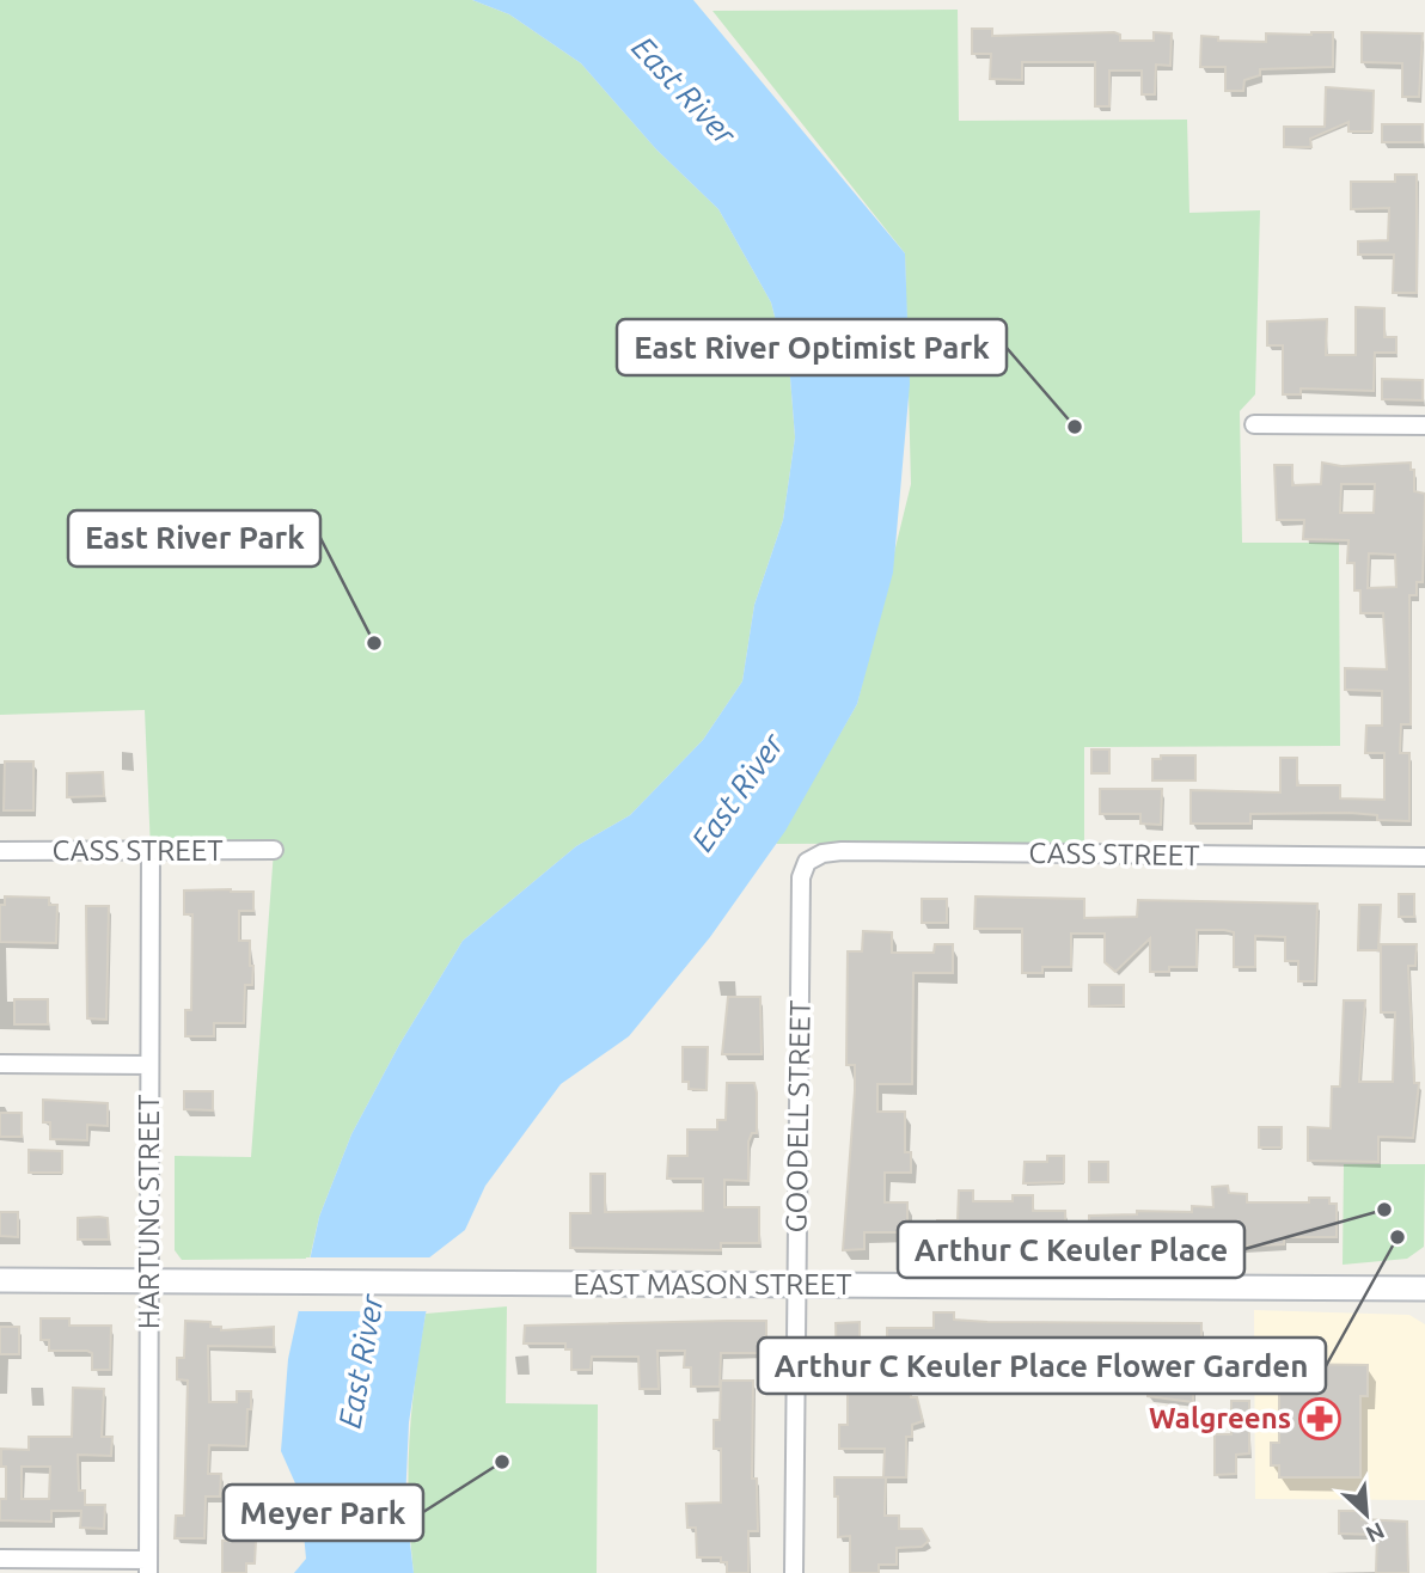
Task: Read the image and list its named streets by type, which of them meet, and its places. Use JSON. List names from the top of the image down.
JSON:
{
  "streets": {
    "main road": ["EAST MASON STREET"],
    "street": ["CASS STREET", "GOODELL STREET", "HARTUNG STREET"]
  },
  "crossings": [
    ["CASS STREET", "GOODELL STREET"],
    ["CASS STREET", "HARTUNG STREET"],
    ["GOODELL STREET", "EAST MASON STREET"],
    ["HARTUNG STREET", "EAST MASON STREET"]
  ],
  "water": ["East River"],
  "places": {
    "other": [
      "East River Optimist Park",
      "East River Park",
      "Arthur C Keuler Place",
      "Arthur C Keuler Place Flower Garden",
      "Meyer Park"
    ],
    "pharmacy": ["Walgreens"]
  },
  "north": "bottom right"
}
